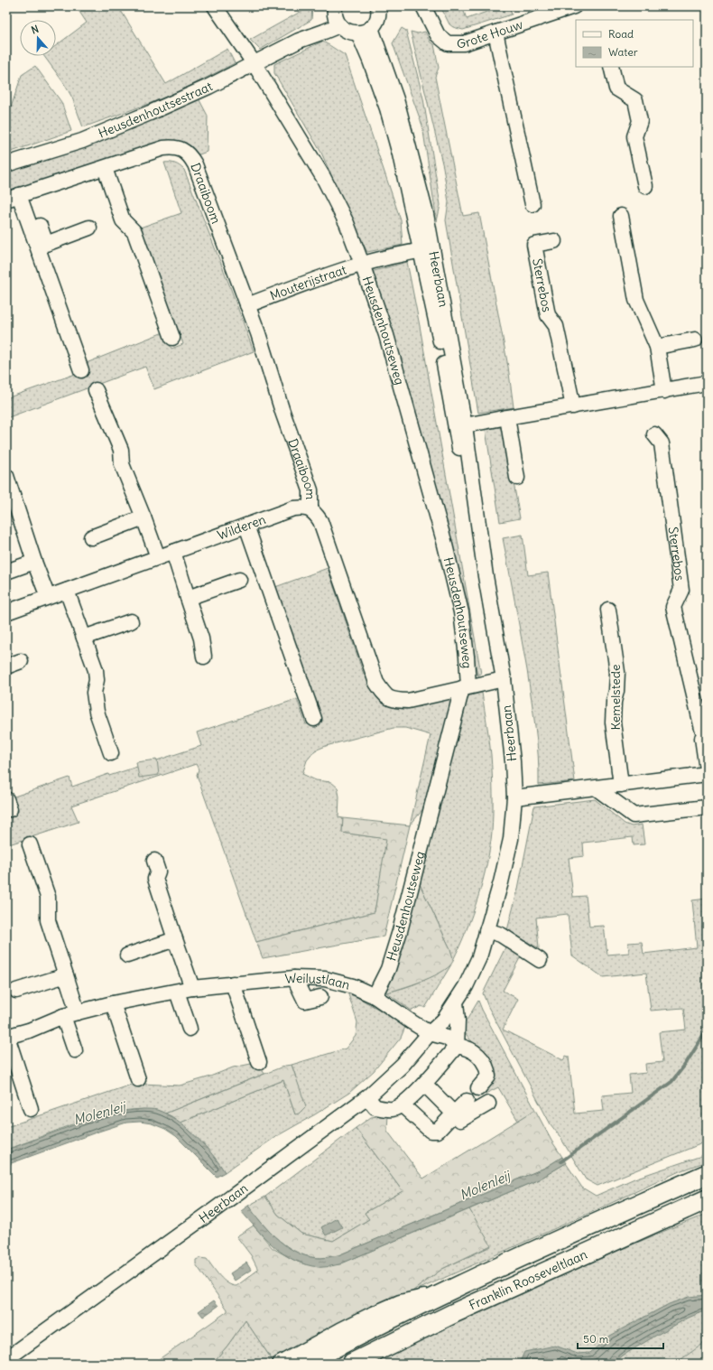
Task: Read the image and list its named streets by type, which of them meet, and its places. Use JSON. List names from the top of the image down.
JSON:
{
  "streets": {
    "main road": ["Franklin Rooseveltlaan"],
    "street": [
      "Grote Houw",
      "Heusdenhoutsestraat",
      "Draaiboom",
      "Heerbaan",
      "Mouterijstraat",
      "Sterrebos",
      "Heusdenhoutseweg",
      "Wilderen",
      "Kemelstede",
      "Weilustlaan"
    ]
  },
  "crossings": [
    ["Heusdenhoutsestraat", "Heusdenhoutseweg"],
    ["Draaiboom", "Heerbaan"],
    ["Draaiboom", "Mouterijstraat"],
    ["Draaiboom", "Heusdenhoutseweg"],
    ["Draaiboom", "Wilderen"],
    ["Heerbaan", "Mouterijstraat"],
    ["Heerbaan", "Weilustlaan"],
    ["Mouterijstraat", "Heusdenhoutseweg"],
    ["Heusdenhoutseweg", "Weilustlaan"]
  ],
  "water": ["Molenleij"],
  "legend": ["Road", "Water"],
  "scale_bar": "50 m",
  "north": "top"
}
